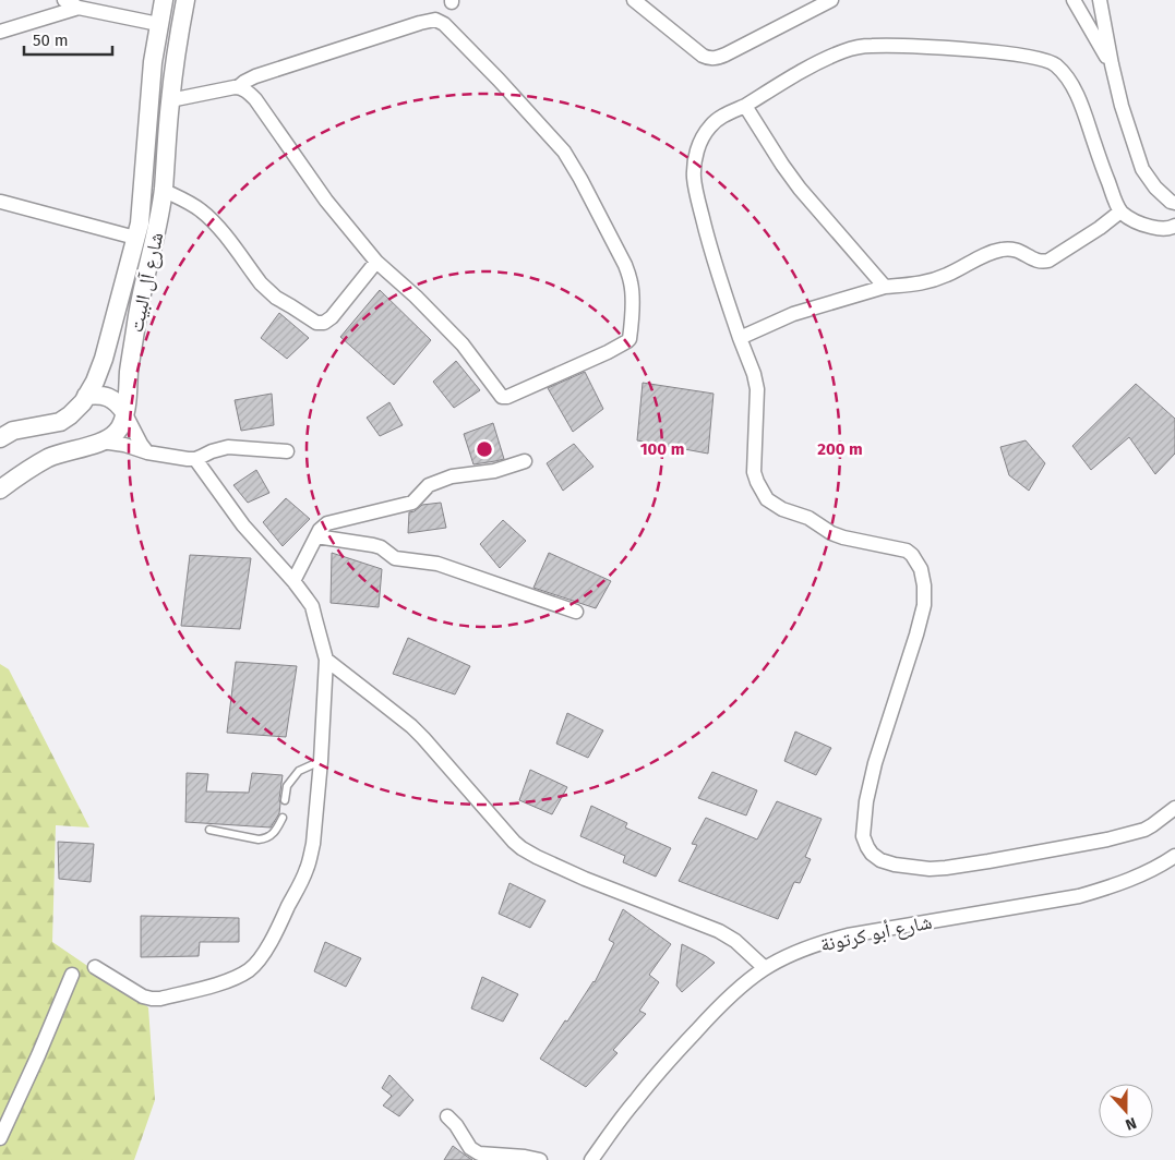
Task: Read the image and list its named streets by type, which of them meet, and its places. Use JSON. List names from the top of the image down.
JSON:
{
  "streets": {
    "street": ["شارع آل البيت", "شارع أبو كرتونة"]
  },
  "scale_bar": "50 m",
  "north": "bottom",
  "rings": ["100 m", "200 m"]
}
